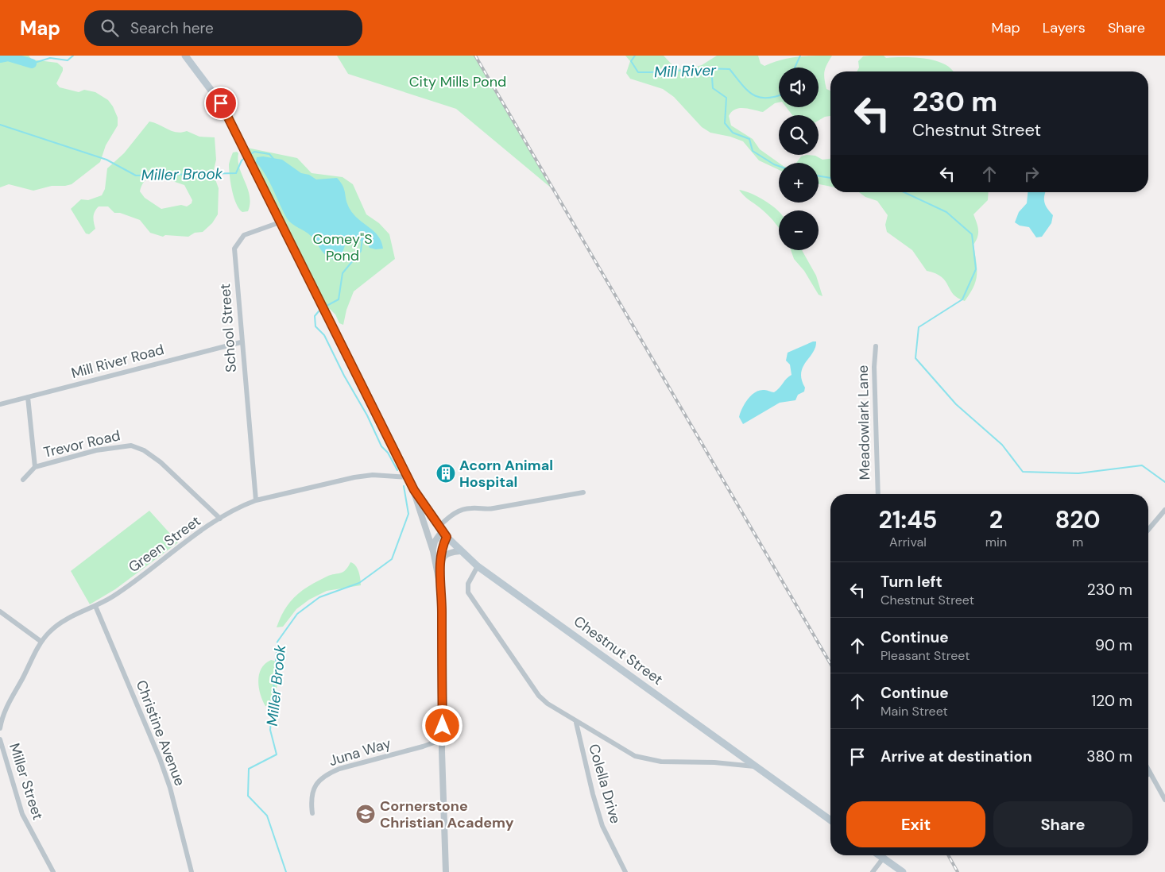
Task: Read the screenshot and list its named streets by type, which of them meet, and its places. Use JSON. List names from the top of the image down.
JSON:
{
  "streets": {
    "main road": ["Chestnut Street"],
    "street": [
      "School Street",
      "Mill River Road",
      "Meadowlark Lane",
      "Trevor Road",
      "Green Street",
      "Christine Avenue",
      "Juna Way",
      "Miller Street",
      "Colella Drive"
    ]
  },
  "crossings": [
    ["School Street", "Mill River Road"],
    ["School Street", "Green Street"],
    ["School Street", "Chestnut Street"],
    ["Trevor Road", "Green Street"],
    ["Green Street", "Chestnut Street"],
    ["Green Street", "Christine Avenue"]
  ],
  "water": ["Mill River", "Miller Brook"],
  "parks": ["City Mills Pond", "Comey\"S Pond"],
  "places": {
    "building": ["Acorn Animal Hospital"],
    "school or university": ["Cornerstone Christian Academy"]
  },
  "page": {
    "header": "Map",
    "search": "Search here",
    "nav": ["Map", "Layers", "Share"],
    "map_buttons": ["+", "−"],
    "turn": ["230 m", "Chestnut Street"],
    "eta": [
      "21:45",
      "Arrival",
      "2",
      "min",
      "820",
      "m"
    ],
    "list": [
      {
        "name": "Turn left",
        "note": "Chestnut Street",
        "value": "230 m"
      },
      {
        "name": "Continue",
        "note": "Pleasant Street",
        "value": "90 m"
      },
      {
        "name": "Continue",
        "note": "Main Street",
        "value": "120 m"
      },
      {
        "name": "Arrive at destination",
        "value": "380 m"
      }
    ],
    "buttons": ["Exit", "Share"]
  }
}
